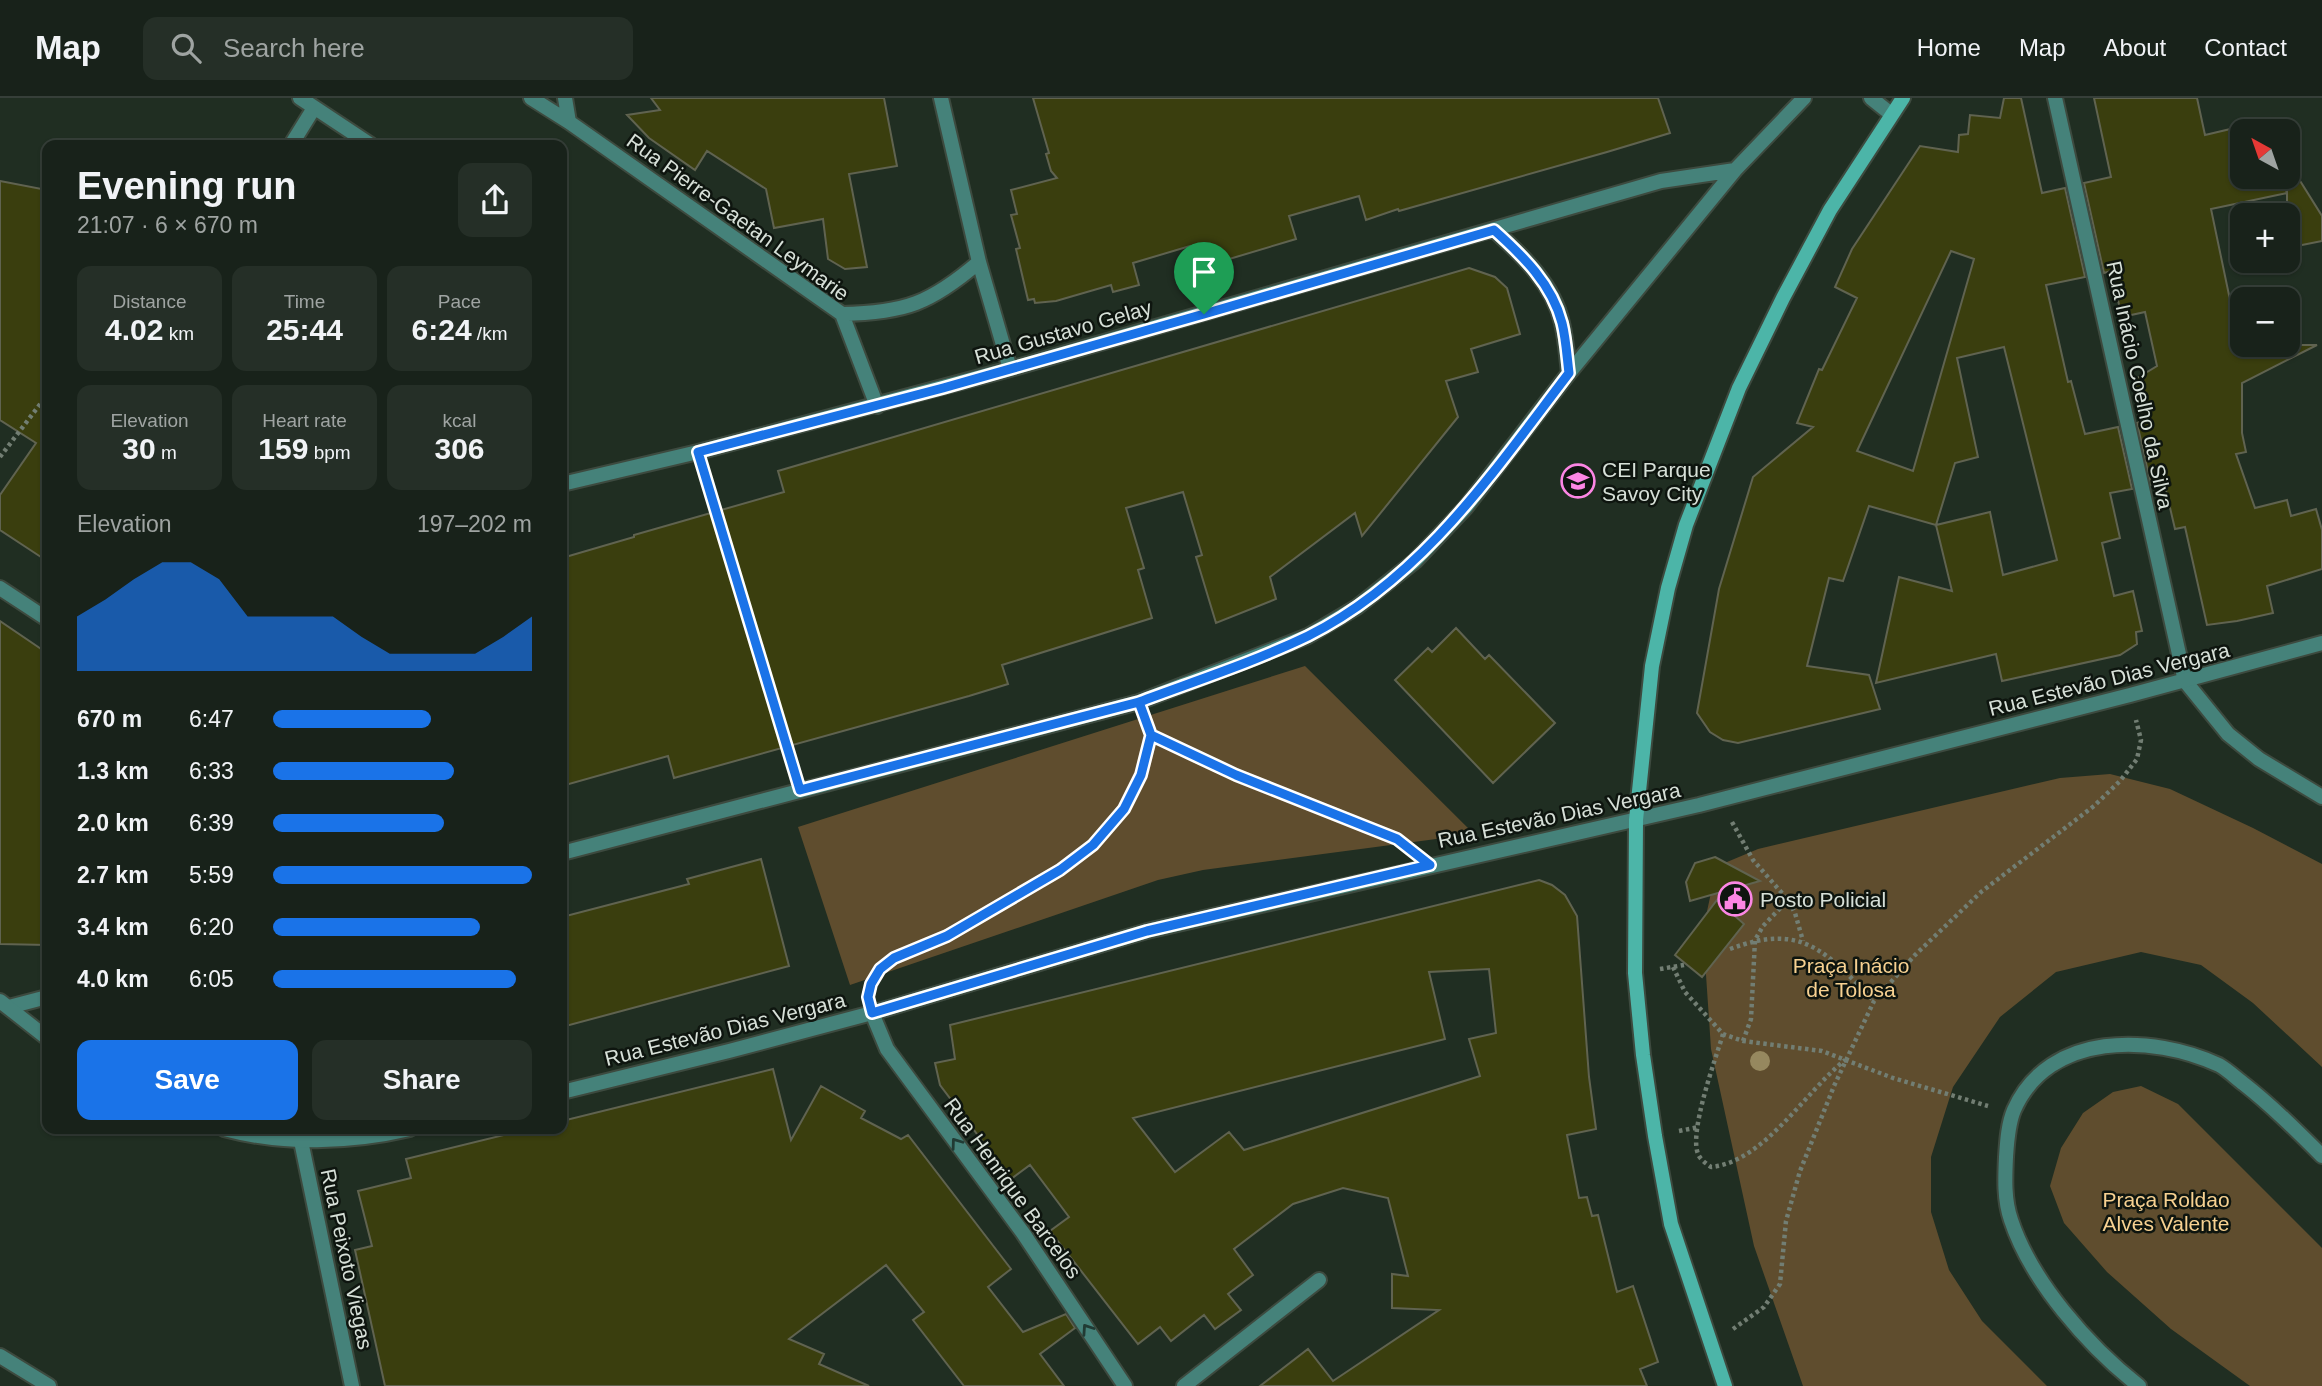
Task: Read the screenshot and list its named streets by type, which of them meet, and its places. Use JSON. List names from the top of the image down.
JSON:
{
  "streets": {
    "street": [
      "Rua Pierre-Gaetan Leymarie",
      "Rua Gustavo Gelay",
      "Rua Inácio Coelho da Silva",
      "Rua Estevão Dias Vergara",
      "Rua Henrique Barcelos",
      "Rua Peixoto Viegas"
    ]
  },
  "crossings": [
    ["Rua Pierre-Gaetan Leymarie", "Rua Gustavo Gelay"],
    ["Rua Inácio Coelho da Silva", "Rua Estevão Dias Vergara"],
    ["Rua Estevão Dias Vergara", "Rua Henrique Barcelos"]
  ],
  "one_way": ["Rua Henrique Barcelos"],
  "parks": ["Praça Inácio de Tolosa", "Praça Roldao Alves Valente"],
  "places": {
    "school or university": ["CEI Parque Savoy City"],
    "public building": ["Posto Policial"]
  },
  "north": "top left",
  "page": {
    "header": "Map",
    "search": "Search here",
    "nav": [
      "Home",
      "Map",
      "About",
      "Contact"
    ],
    "map_buttons": ["+", "−"],
    "heading": ["Evening run", "21:07 · 6 × 670 m"],
    "stats": [
      ["Distance", "4.02 km"],
      ["Time", "25:44"],
      ["Pace", "6:24 /km"],
      ["Elevation", "30 m"],
      ["Heart rate", "159 bpm"],
      ["kcal", "306"]
    ],
    "chart": ["Elevation", "197–202 m"],
    "list": [
      {
        "name": "670 m",
        "note": "6:47"
      },
      {
        "name": "1.3 km",
        "note": "6:33"
      },
      {
        "name": "2.0 km",
        "note": "6:39"
      },
      {
        "name": "2.7 km",
        "note": "5:59"
      },
      {
        "name": "3.4 km",
        "note": "6:20"
      },
      {
        "name": "4.0 km",
        "note": "6:05"
      }
    ],
    "buttons": ["Save", "Share"]
  }
}
